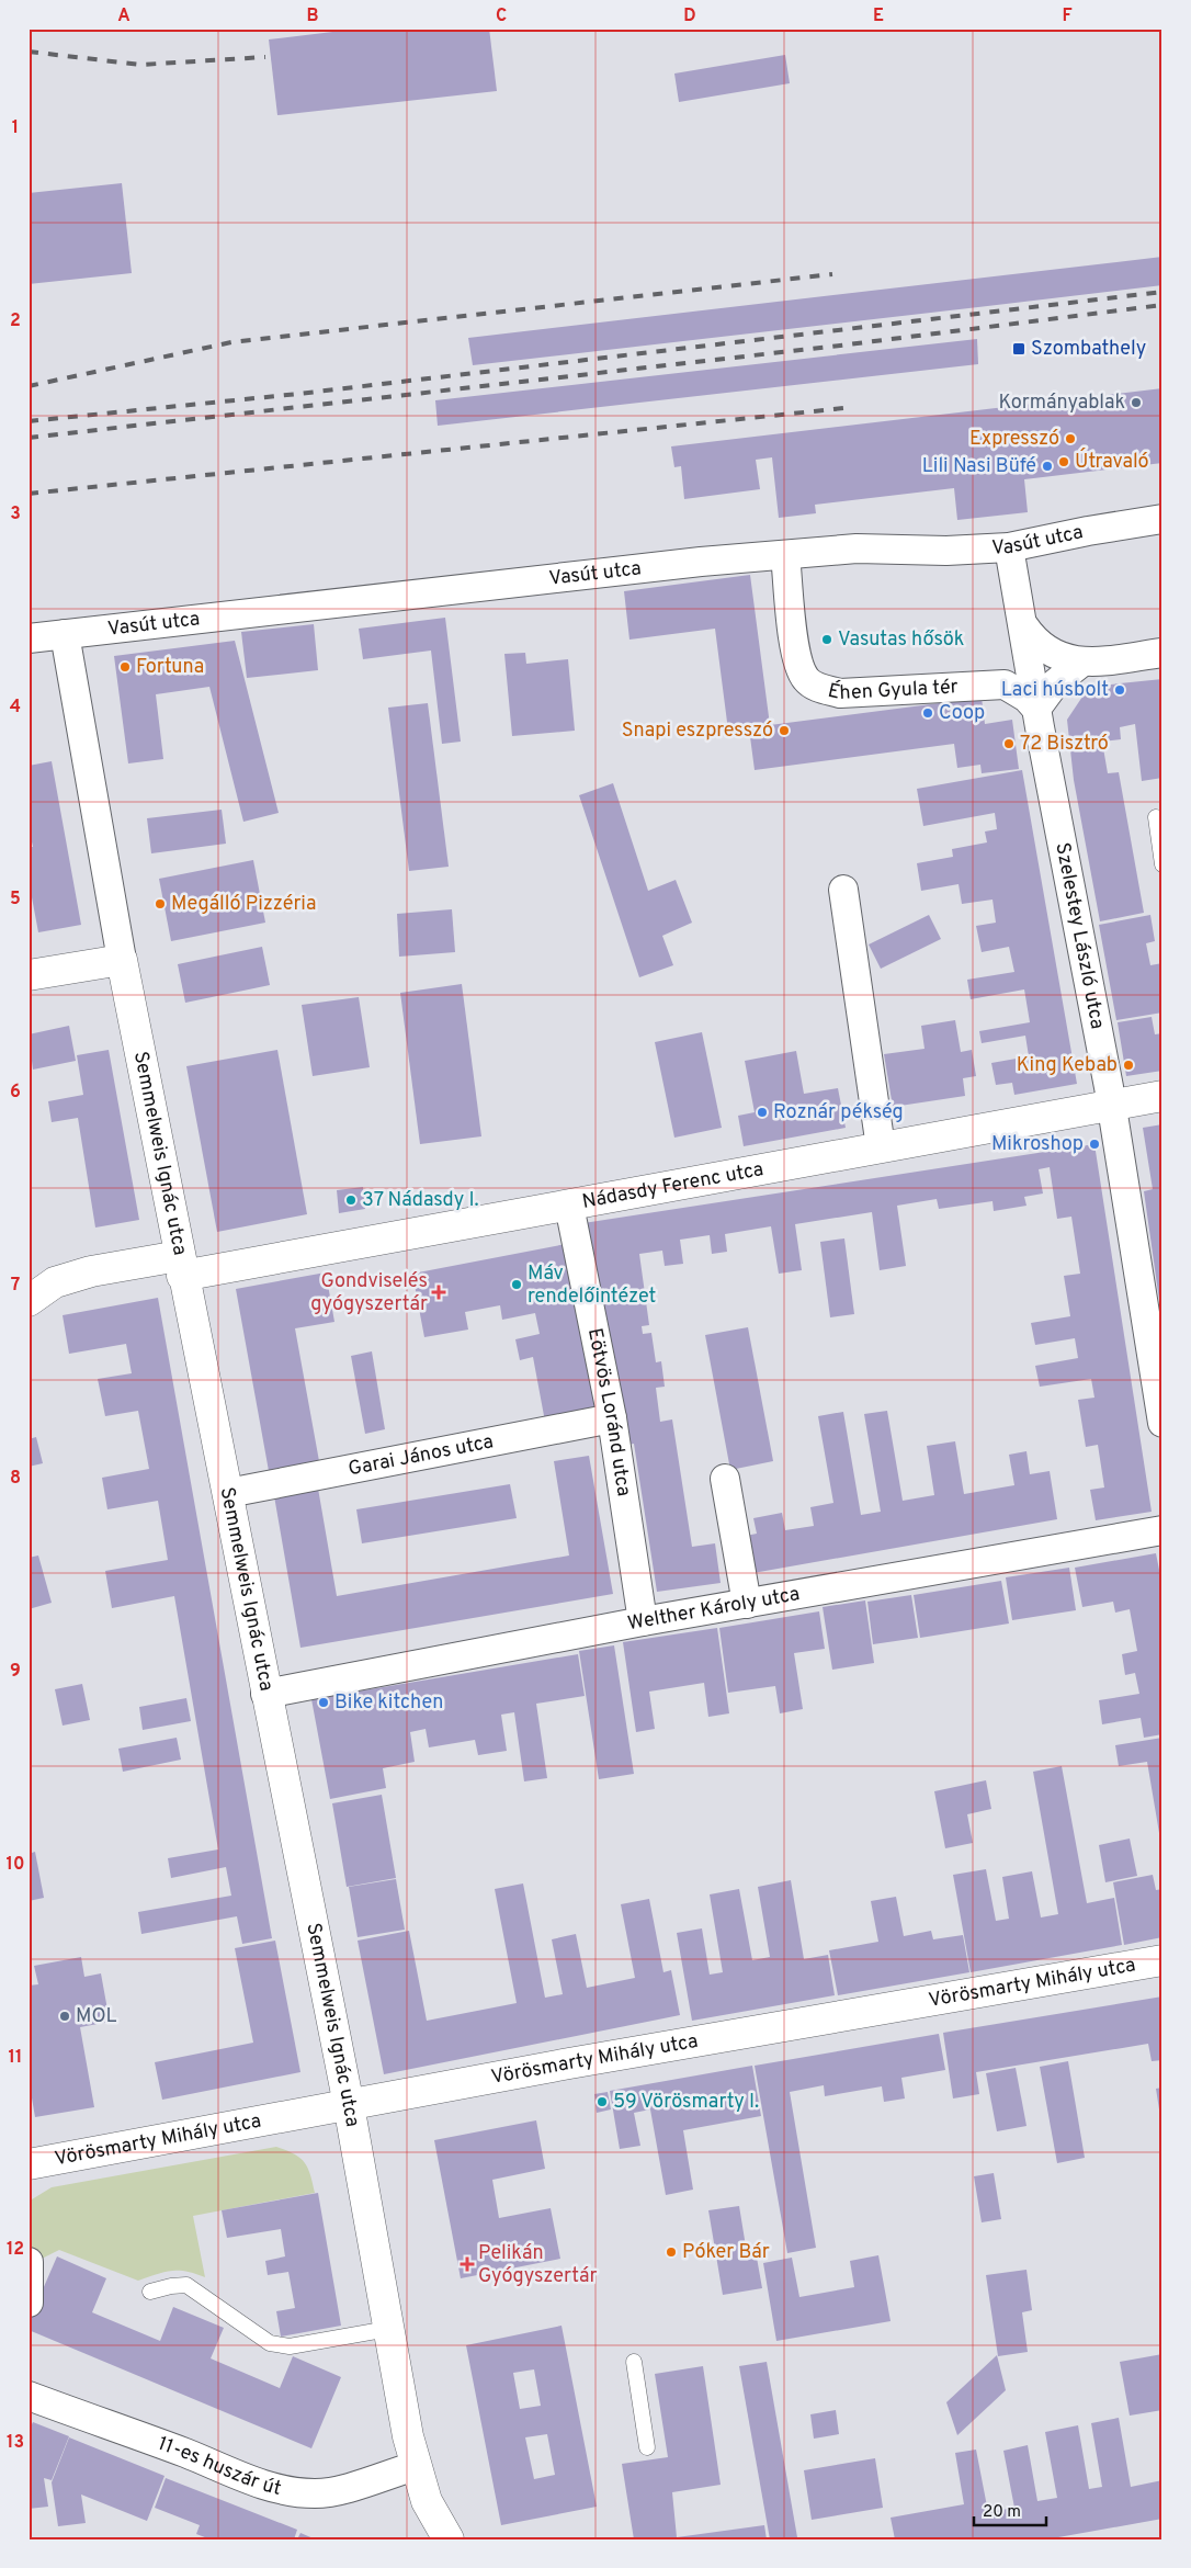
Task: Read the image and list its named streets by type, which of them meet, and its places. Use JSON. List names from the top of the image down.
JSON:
{
  "streets": {
    "street": [
      "Vasút utca",
      "Éhen Gyula tér",
      "Szelestey László utca",
      "Semmelweis Ignác utca",
      "Nádasdy Ferenc utca",
      "Eötvös Loránd utca",
      "Garai János utca",
      "Welther Károly utca",
      "Vörösmarty Mihály utca",
      "11-es huszár út"
    ]
  },
  "crossings": [
    ["Vasút utca", "Éhen Gyula tér"],
    ["Vasút utca", "Szelestey László utca"],
    ["Vasút utca", "Semmelweis Ignác utca"],
    ["Éhen Gyula tér", "Szelestey László utca"],
    ["Szelestey László utca", "Nádasdy Ferenc utca"],
    ["Semmelweis Ignác utca", "Nádasdy Ferenc utca"],
    ["Semmelweis Ignác utca", "Garai János utca"],
    ["Semmelweis Ignác utca", "Welther Károly utca"],
    ["Semmelweis Ignác utca", "Vörösmarty Mihály utca"],
    ["Semmelweis Ignác utca", "11-es huszár út"],
    ["Nádasdy Ferenc utca", "Eötvös Loránd utca"],
    ["Eötvös Loránd utca", "Garai János utca"],
    ["Eötvös Loránd utca", "Welther Károly utca"]
  ],
  "places": {
    "transit": ["Szombathely"],
    "other": [
      "Kormányablak",
      "Expresszó",
      "Útravaló",
      "Lili Nasi Büfé",
      "Vasutas hősök",
      "Fortuna",
      "Laci húsbolt",
      "Coop",
      "Snapi eszpresszó",
      "72 Bisztró",
      "Megálló Pizzéria",
      "King Kebab",
      "Roznár pékség",
      "Mikroshop",
      "37 Nádasdy I.",
      "Máv rendelőintézet",
      "Bike kitchen",
      "MOL",
      "59 Vörösmarty I.",
      "Póker Bár"
    ],
    "health": ["Gondviselés gyógyszertár", "Pelikán Gyógyszertár"]
  },
  "scale_bar": "20 m",
  "grid": {
    "columns": [
      "A",
      "B",
      "C",
      "D",
      "E",
      "F"
    ],
    "rows": [
      "1",
      "2",
      "3",
      "4",
      "5",
      "6",
      "7",
      "8",
      "9",
      "10",
      "11",
      "12",
      "13"
    ]
  }
}
